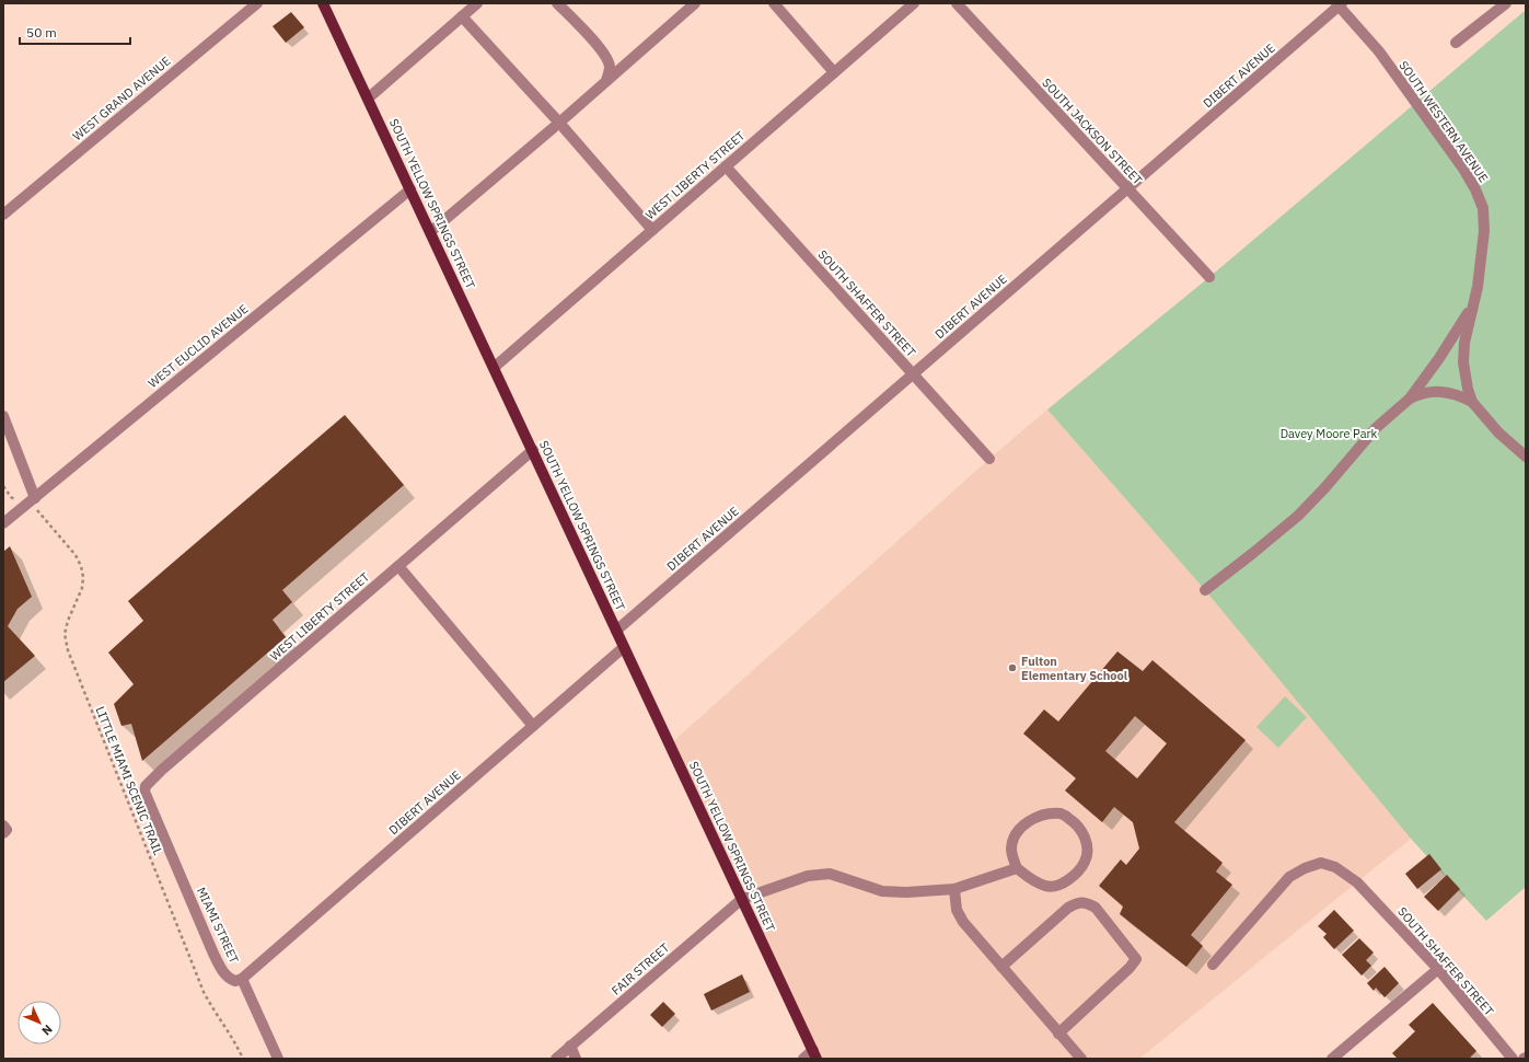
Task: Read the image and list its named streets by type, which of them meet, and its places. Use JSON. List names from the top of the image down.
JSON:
{
  "streets": {
    "main road": ["SOUTH YELLOW SPRINGS STREET"],
    "street": [
      "DIBERT AVENUE",
      "WEST GRAND AVENUE",
      "SOUTH WESTERN AVENUE",
      "SOUTH JACKSON STREET",
      "WEST LIBERTY STREET",
      "SOUTH SHAFFER STREET",
      "WEST EUCLID AVENUE",
      "MIAMI STREET",
      "FAIR STREET"
    ],
    "path": ["LITTLE MIAMI SCENIC TRAIL"]
  },
  "crossings": [
    ["DIBERT AVENUE", "SOUTH WESTERN AVENUE"],
    ["DIBERT AVENUE", "SOUTH JACKSON STREET"],
    ["DIBERT AVENUE", "SOUTH YELLOW SPRINGS STREET"],
    ["DIBERT AVENUE", "SOUTH SHAFFER STREET"],
    ["DIBERT AVENUE", "MIAMI STREET"],
    ["WEST LIBERTY STREET", "SOUTH YELLOW SPRINGS STREET"],
    ["WEST LIBERTY STREET", "SOUTH SHAFFER STREET"],
    ["WEST LIBERTY STREET", "MIAMI STREET"],
    ["SOUTH YELLOW SPRINGS STREET", "WEST EUCLID AVENUE"],
    ["SOUTH YELLOW SPRINGS STREET", "FAIR STREET"]
  ],
  "parks": ["Davey Moore Park"],
  "places": ["Fulton Elementary School"],
  "scale_bar": "50 m",
  "north": "bottom right"
}
